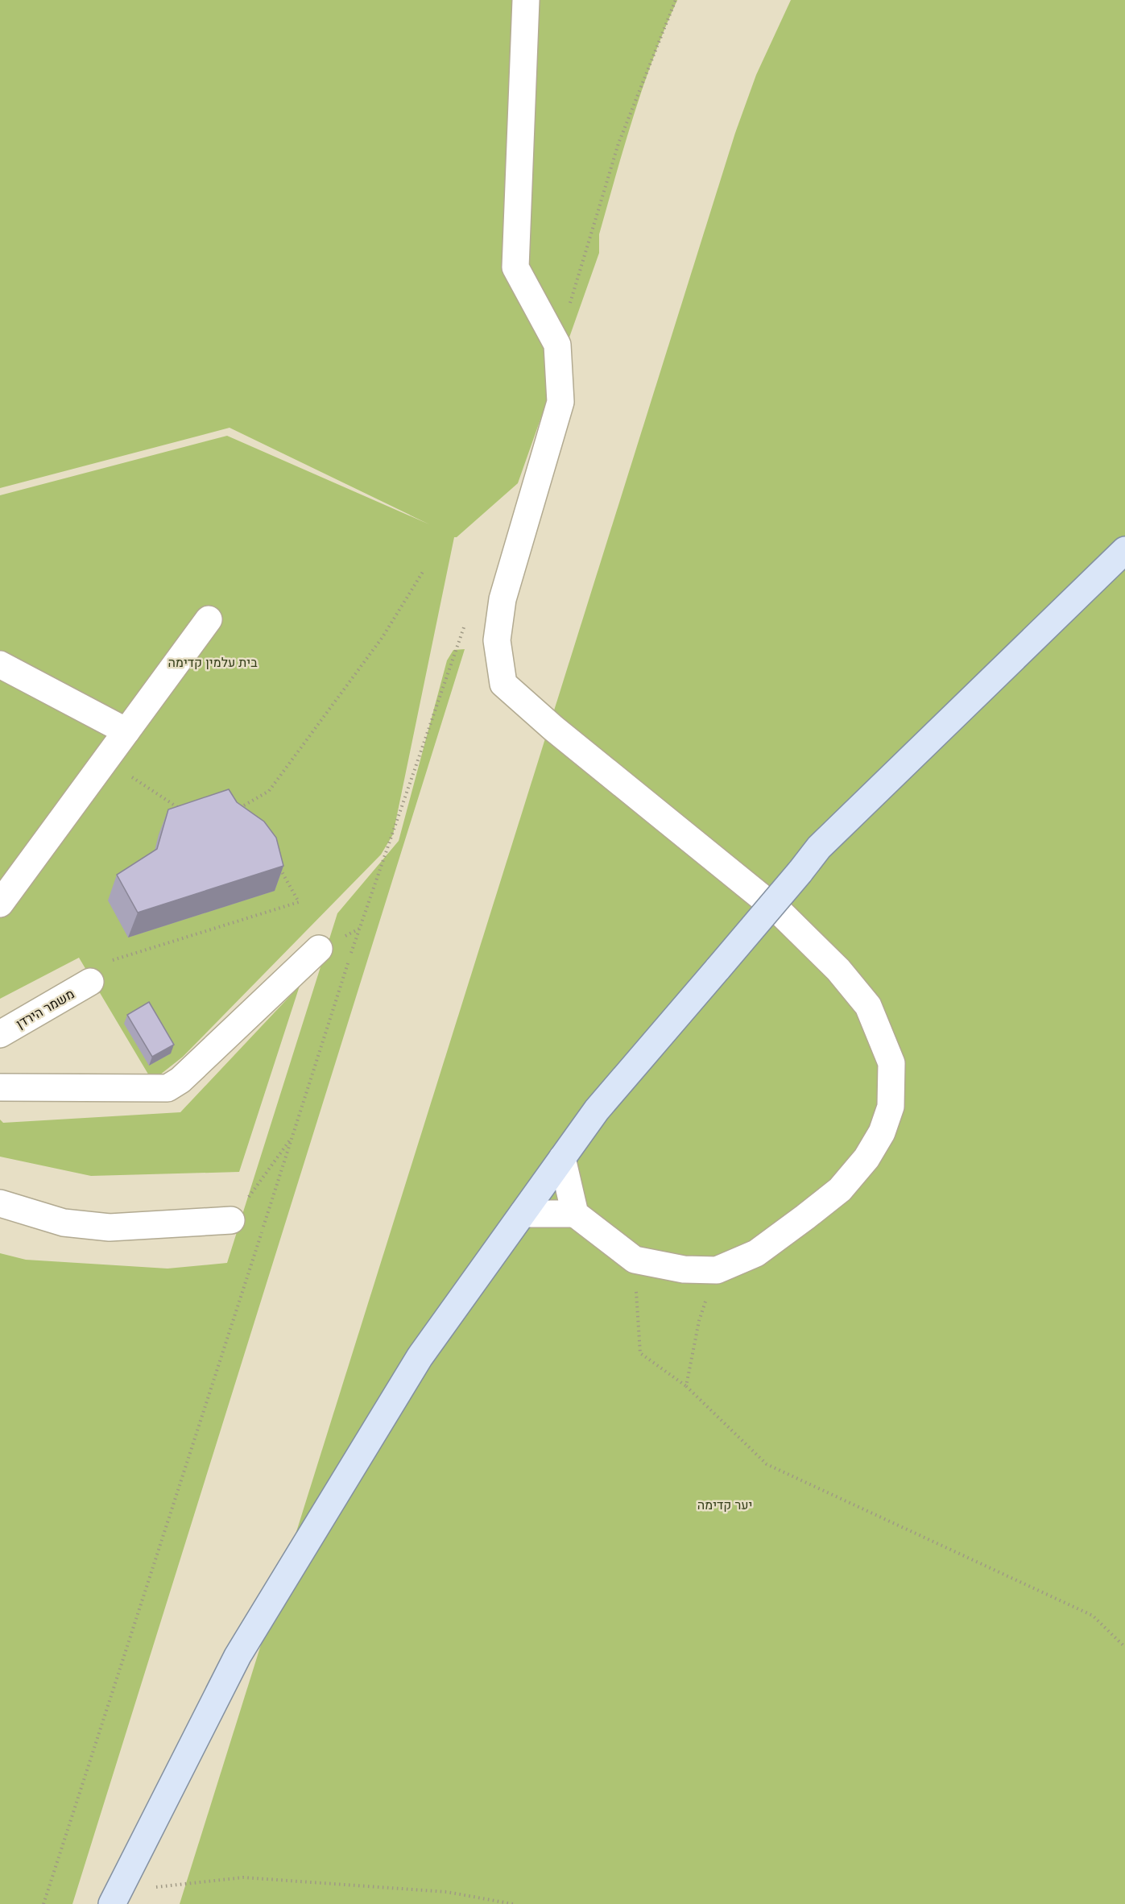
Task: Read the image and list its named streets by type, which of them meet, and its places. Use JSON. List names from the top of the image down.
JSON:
{
  "streets": {
    "street": ["משמר הירדן"]
  },
  "parks": ["בית עלמין קדימה", "יער קדימה"]
}
